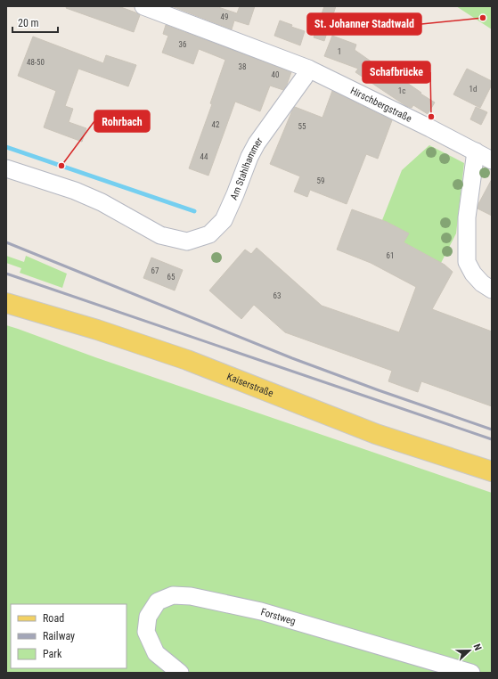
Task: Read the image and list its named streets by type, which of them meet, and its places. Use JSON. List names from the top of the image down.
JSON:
{
  "streets": {
    "main road": ["Kaiserstraße"],
    "street": ["Hirschbergstraße", "Am Stahlhammer", "Forstweg"]
  },
  "crossings": [
    ["Hirschbergstraße", "Am Stahlhammer"]
  ],
  "places": ["St. Johanner Stadtwald", "Schafbrücke", "Rohrbach"],
  "house_numbers": [
    "49",
    "36",
    "1",
    "48-50",
    "38",
    "40",
    "1d",
    "1c",
    "42",
    "55",
    "44",
    "59",
    "61",
    "67",
    "65",
    "63"
  ],
  "legend": ["Road", "Railway", "Park"],
  "scale_bar": "20 m",
  "north": "right"
}
